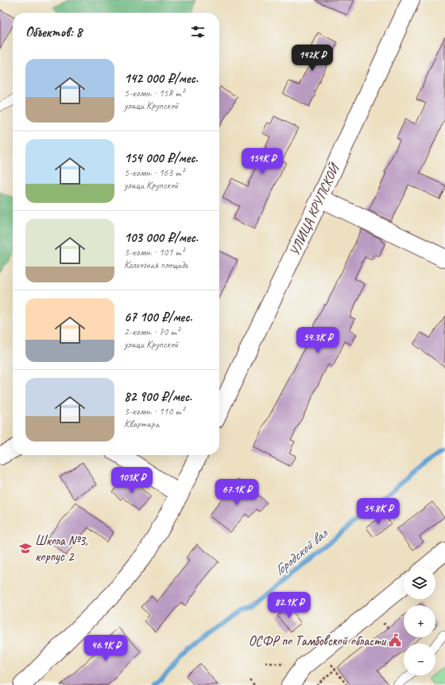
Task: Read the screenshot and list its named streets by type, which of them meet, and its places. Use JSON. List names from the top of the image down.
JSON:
{
  "streets": {
    "street": ["УЛИЦА КРУПСКОЙ"]
  },
  "water": ["Городской вал"],
  "places": {
    "school or university": ["Школа №3, корпус 2"],
    "public building": ["ОСФР по Тамбовской области"]
  },
  "page": {
    "heading": "Объектов: 8",
    "price": [
      "142K ₽",
      "154K ₽",
      "54.3K ₽",
      "103K ₽",
      "67.1K ₽",
      "54.8K ₽",
      "82.9K ₽",
      "46.9K ₽"
    ],
    "list": [
      {
        "name": "142 000 ₽/мес.",
        "note": "5-комн. · 158 m² · улица Крупской"
      },
      {
        "name": "154 000 ₽/мес.",
        "note": "5-комн. · 163 m² · улица Крупской"
      },
      {
        "name": "103 000 ₽/мес.",
        "note": "3-комн. · 101 m² · Колхозная площадь"
      },
      {
        "name": "67 100 ₽/мес.",
        "note": "2-комн. · 70 m² · улица Крупской"
      },
      {
        "name": "82 900 ₽/мес.",
        "note": "3-комн. · 110 m² · Квартира"
      }
    ],
    "map_buttons": ["+", "−"]
  }
}
